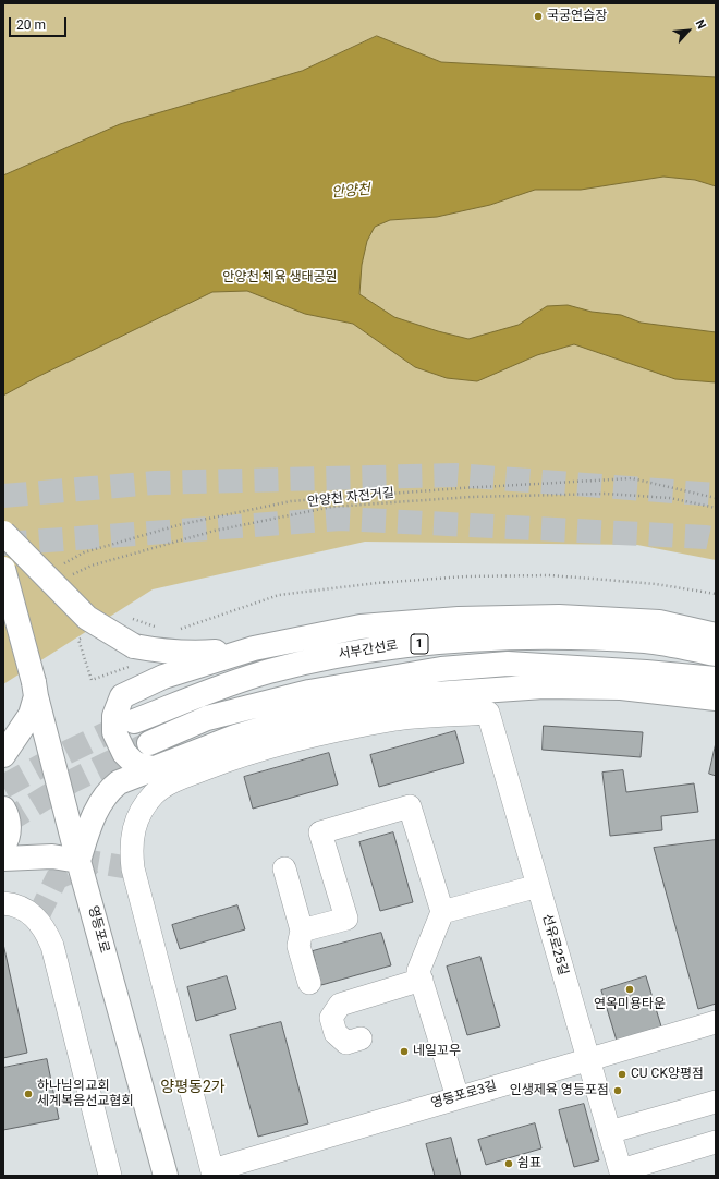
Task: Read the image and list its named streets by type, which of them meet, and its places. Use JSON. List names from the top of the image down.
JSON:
{
  "streets": {
    "main road": ["1", "서부간선로", "영등포로"],
    "street": ["선유로25길", "영등포로3길"],
    "path": ["안양천 자전거길"]
  },
  "crossings": [
    ["선유로25길", "영등포로3길"]
  ],
  "districts": ["양평동2가"],
  "water": ["안양천"],
  "parks": ["안양천 체육 생태공원"],
  "places": [
    "국궁연습장",
    "연옥미용타운",
    "네일꼬우",
    "CU CK양평점",
    "인생제육 영등포점",
    "하나님의교회 세계복음선교협회",
    "쉼표"
  ],
  "scale_bar": "20 m",
  "north": "top right"
}
